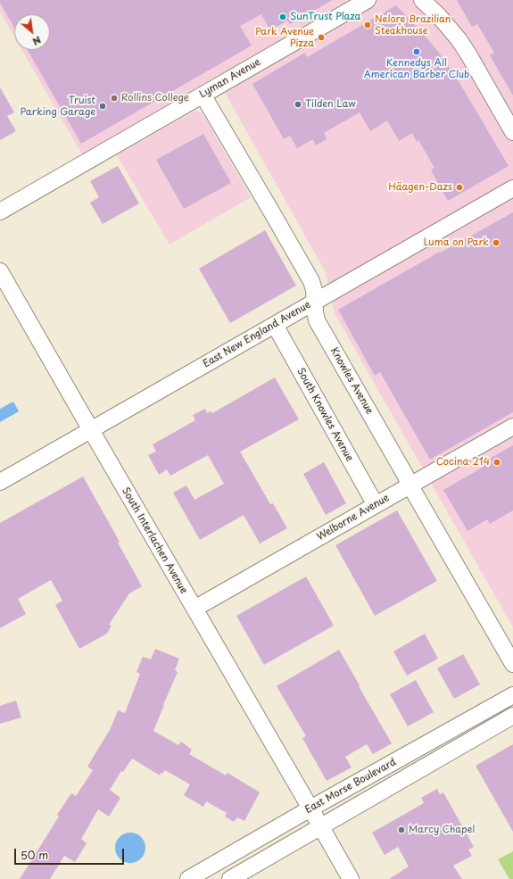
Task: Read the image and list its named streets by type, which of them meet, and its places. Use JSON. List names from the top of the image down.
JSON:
{
  "streets": {
    "street": [
      "Lyman Avenue",
      "East New England Avenue",
      "Knowles Avenue",
      "South Knowles Avenue",
      "Welborne Avenue",
      "South Interlachen Avenue",
      "East Morse Boulevard"
    ]
  },
  "crossings": [
    ["Lyman Avenue", "Knowles Avenue"],
    ["East New England Avenue", "Knowles Avenue"],
    ["East New England Avenue", "South Knowles Avenue"],
    ["East New England Avenue", "South Interlachen Avenue"],
    ["Knowles Avenue", "Welborne Avenue"],
    ["South Knowles Avenue", "Welborne Avenue"],
    ["Welborne Avenue", "South Interlachen Avenue"],
    ["South Interlachen Avenue", "East Morse Boulevard"]
  ],
  "places": [
    "SunTrust Plaza",
    "Nelore Brazilian Steakhouse",
    "Park Avenue Pizza",
    "Kennedys All American Barber Club",
    "Rollins College",
    "Tilden Law",
    "Truist Parking Garage",
    "Häagen-Dazs",
    "Luma on Park",
    "Cocina 214",
    "Marcy Chapel"
  ],
  "scale_bar": "50 m",
  "north": "bottom right"
}
